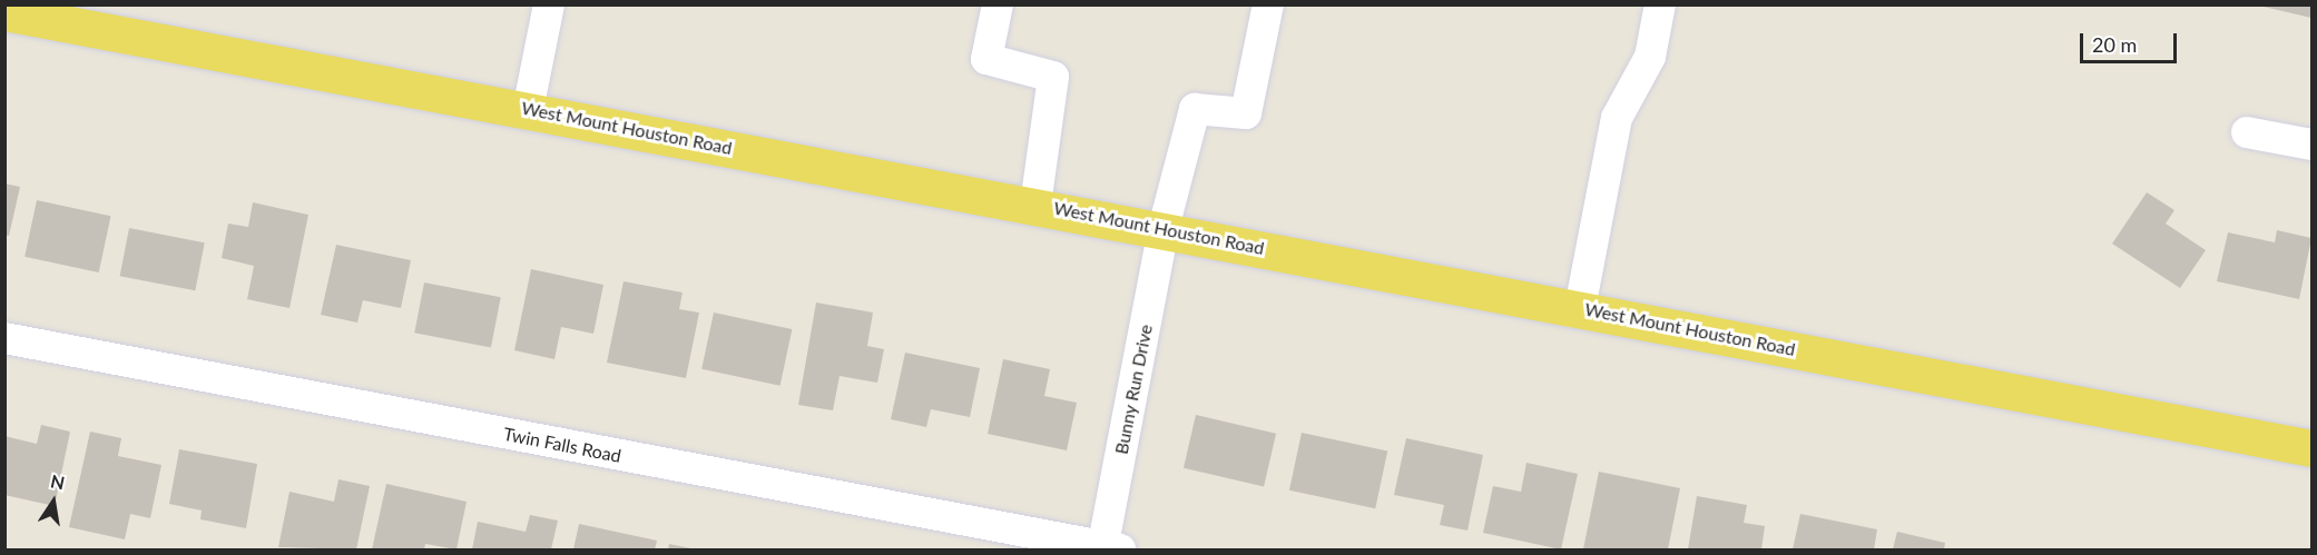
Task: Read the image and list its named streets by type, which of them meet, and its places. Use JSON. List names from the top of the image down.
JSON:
{
  "streets": {
    "main road": ["West Mount Houston Road"],
    "street": ["Bunny Run Drive", "Twin Falls Road"]
  },
  "crossings": [
    ["West Mount Houston Road", "Bunny Run Drive"],
    ["Bunny Run Drive", "Twin Falls Road"]
  ],
  "scale_bar": "20 m",
  "north": "top"
}
